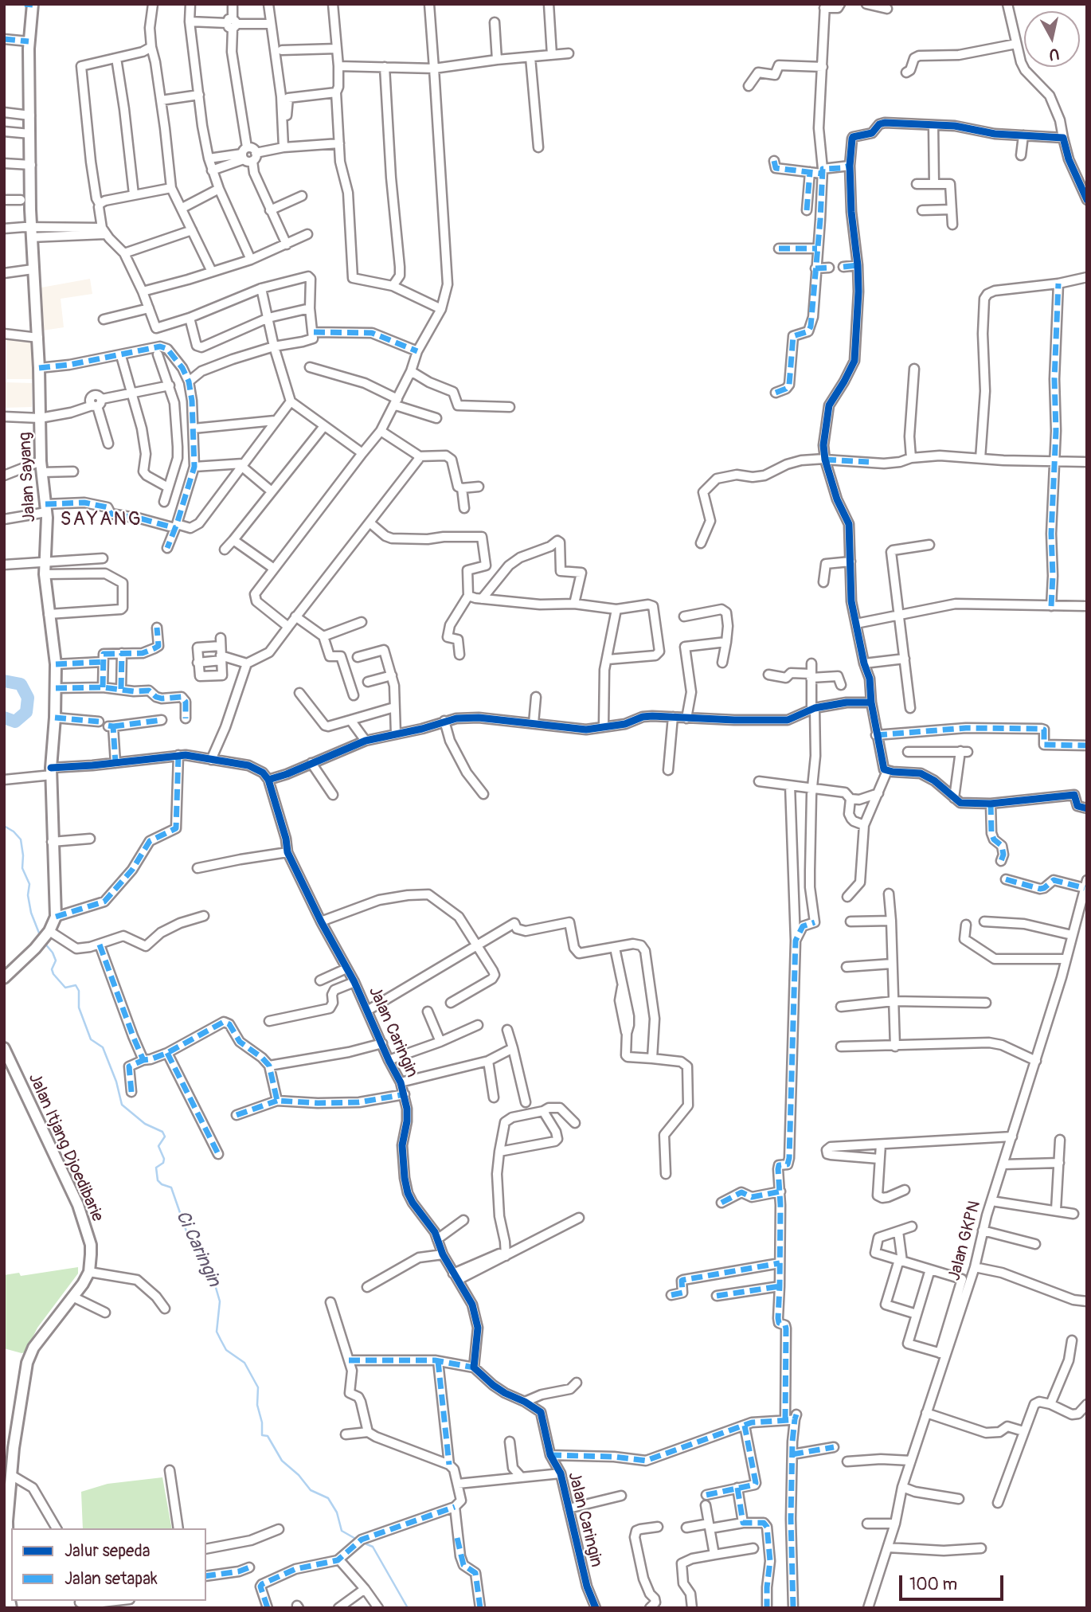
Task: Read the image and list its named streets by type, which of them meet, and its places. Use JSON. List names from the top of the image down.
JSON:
{
  "streets": {
    "main road": ["Jalan Sayang", "Jalan Itjang Djoedibarie"],
    "street": ["Jalan Caringin", "Jalan GKPN"]
  },
  "districts": ["SAYANG"],
  "water": ["Ci Caringin"],
  "legend": ["Jalur sepeda", "Jalan setapak"],
  "scale_bar": "100 m",
  "north": "bottom"
}
